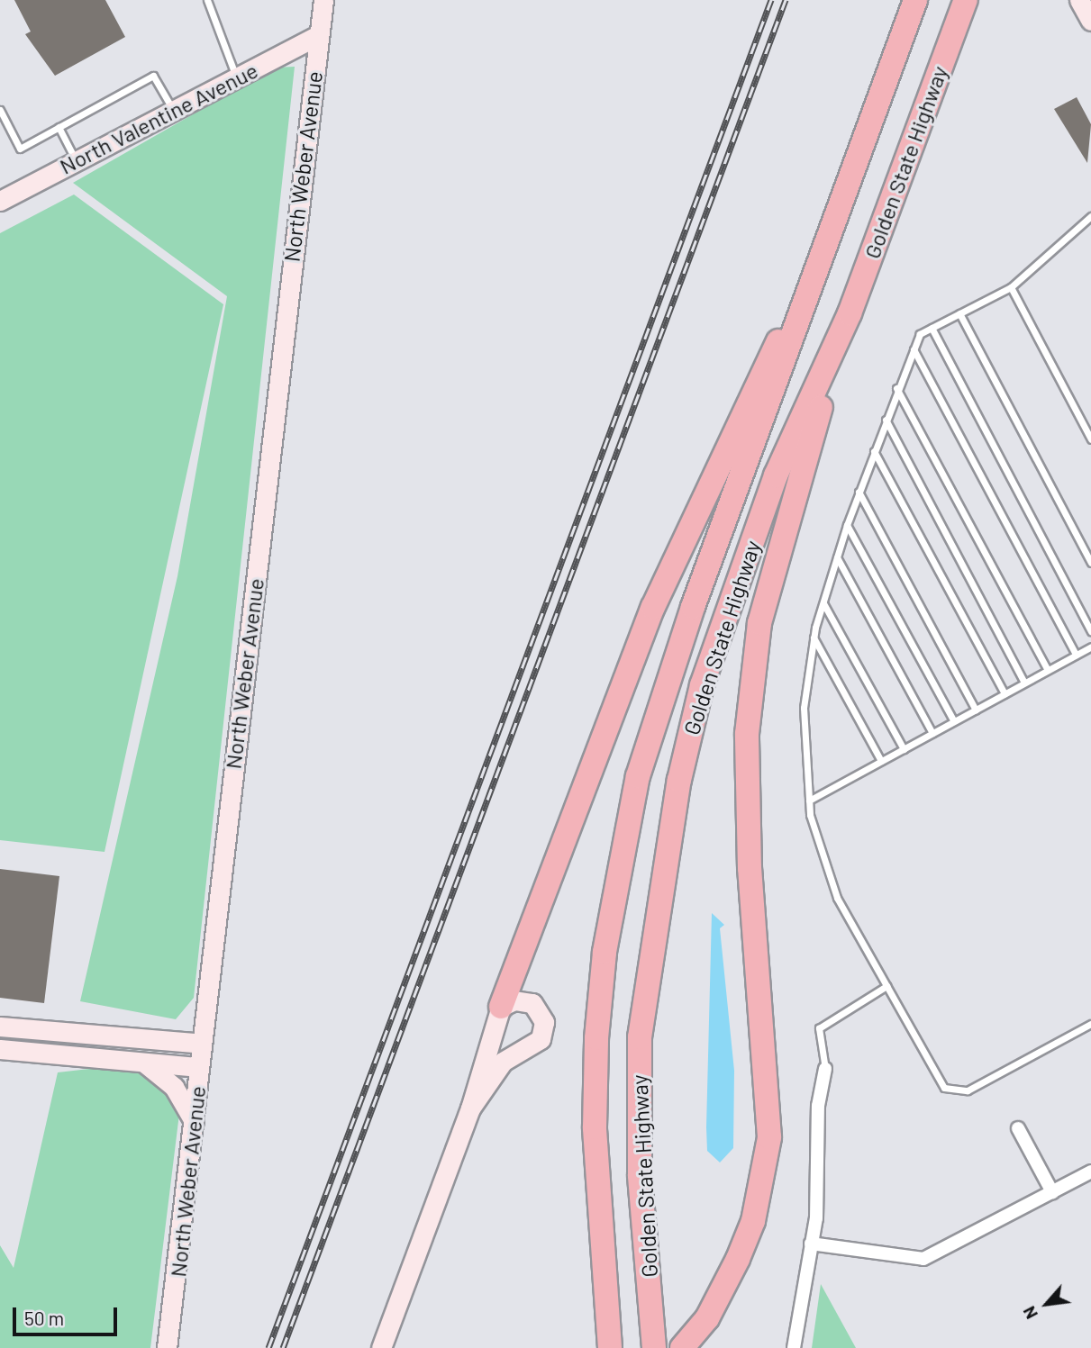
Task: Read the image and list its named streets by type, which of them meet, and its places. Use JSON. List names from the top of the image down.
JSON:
{
  "streets": {
    "highway": ["Golden State Highway"],
    "main road": ["North Valentine Avenue", "North Weber Avenue"]
  },
  "crossings": [
    ["North Valentine Avenue", "North Weber Avenue"]
  ],
  "scale_bar": "50 m",
  "north": "bottom left"
}
